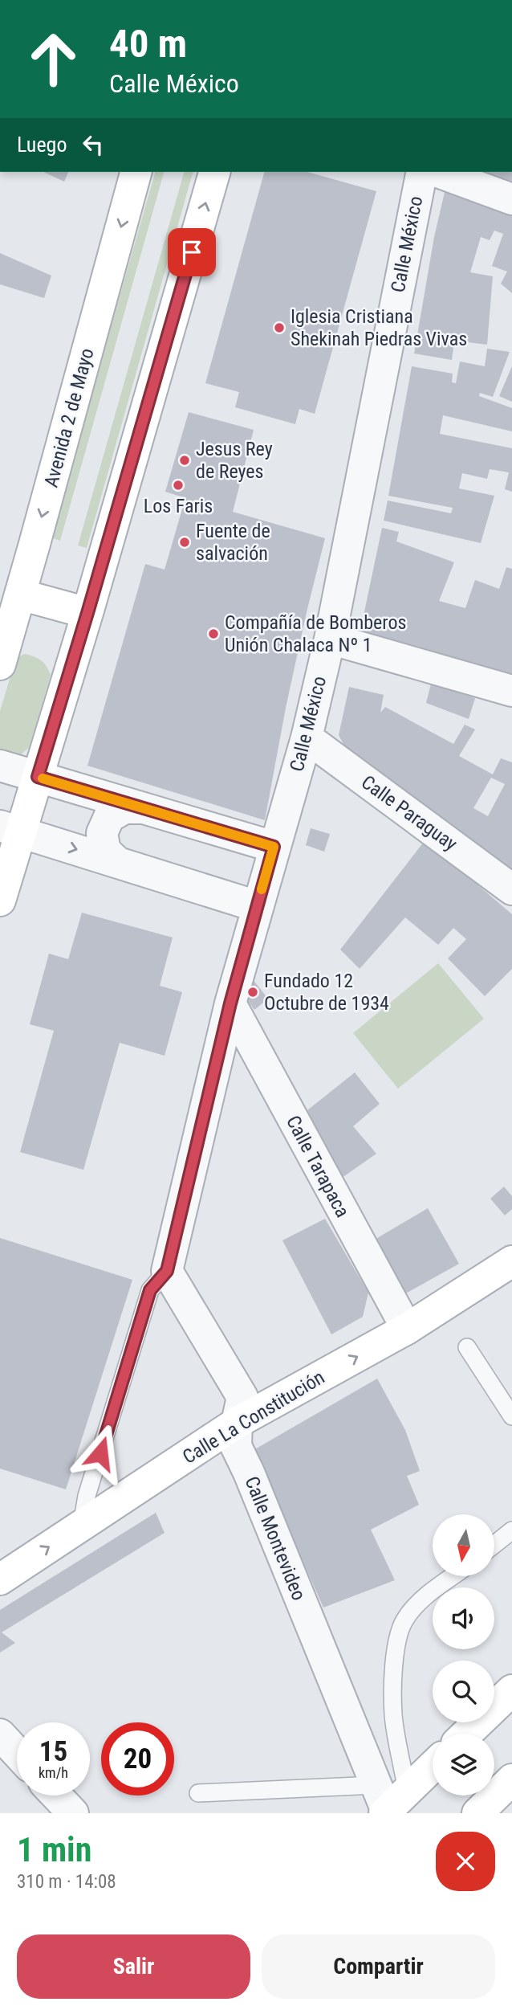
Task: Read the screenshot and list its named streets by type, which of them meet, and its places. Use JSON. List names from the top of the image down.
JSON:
{
  "streets": {
    "main road": ["Avenida 2 de Mayo", "Calle La Constitución"],
    "street": [
      "Calle México",
      "Calle Paraguay",
      "Calle Tarapaca",
      "Calle Montevideo"
    ]
  },
  "crossings": [
    ["Calle México", "Calle Paraguay"],
    ["Calle México", "Calle Tarapaca"],
    ["Calle México", "Calle Montevideo"],
    ["Calle Tarapaca", "Calle La Constitución"],
    ["Calle La Constitución", "Calle Montevideo"]
  ],
  "one_way": ["Calle La Constitución"],
  "places": [
    "Iglesia Cristiana Shekinah Piedras Vivas",
    "Jesus Rey de Reyes",
    "Los Faris",
    "Fuente de salvación",
    "Compañía de Bomberos Unión Chalaca Nº 1",
    "Fundado 12 Octubre de 1934"
  ],
  "north": "bottom",
  "page": {
    "turn": ["40 m", "Calle México"],
    "then": "Luego",
    "speed": "15 km/h",
    "limit": "20",
    "heading": ["1 min", "310 m · 14:08"],
    "buttons": ["Salir", "Compartir"]
  }
}
